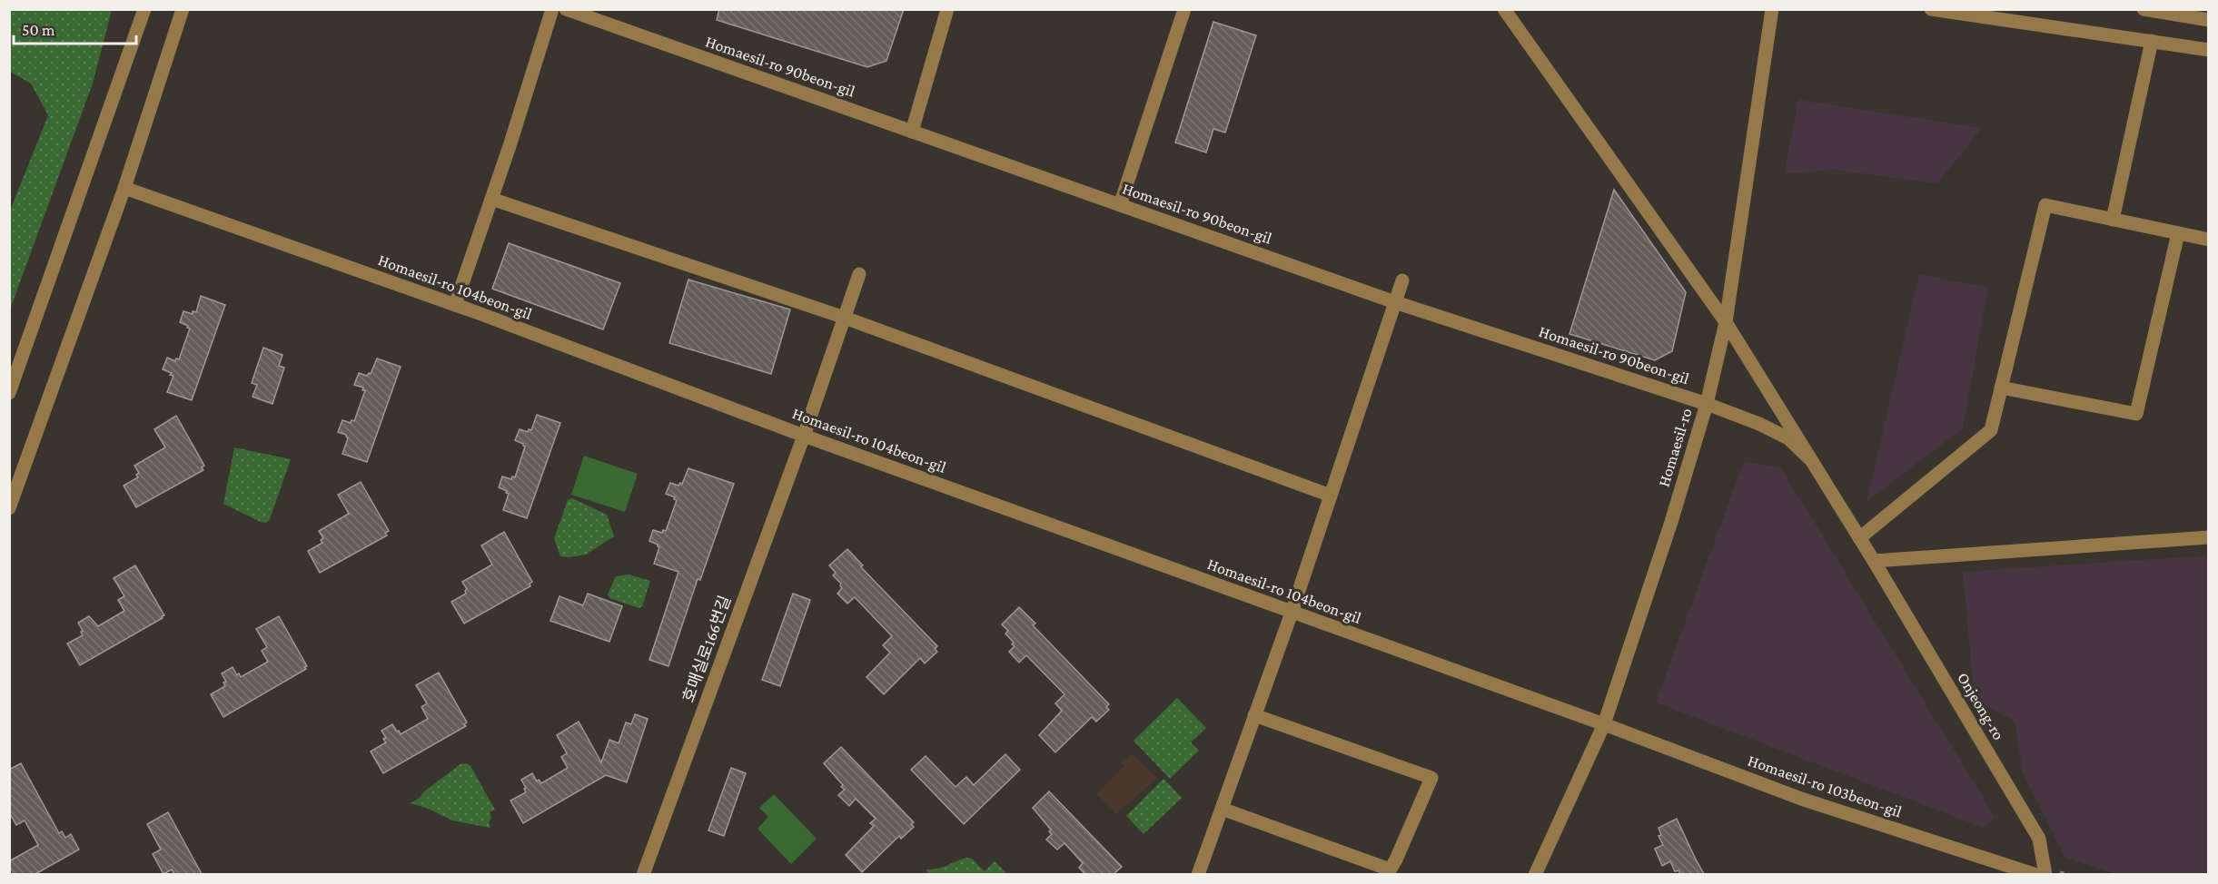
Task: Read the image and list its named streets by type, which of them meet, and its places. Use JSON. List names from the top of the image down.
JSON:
{
  "streets": {
    "street": [
      "Homaesil-ro 90beon-gil",
      "Homaesil-ro 104beon-gil",
      "Homaesil-ro",
      "호매실로166번길",
      "Onjeong-ro",
      "Homaesil-ro 103beon-gil"
    ]
  },
  "crossings": [
    ["Homaesil-ro 90beon-gil", "Homaesil-ro"],
    ["Homaesil-ro 90beon-gil", "Onjeong-ro"],
    ["Homaesil-ro 104beon-gil", "Homaesil-ro"],
    ["Homaesil-ro 104beon-gil", "호매실로166번길"],
    ["Homaesil-ro 104beon-gil", "Homaesil-ro 103beon-gil"],
    ["Homaesil-ro", "Homaesil-ro 103beon-gil"]
  ],
  "scale_bar": "50 m"
}
